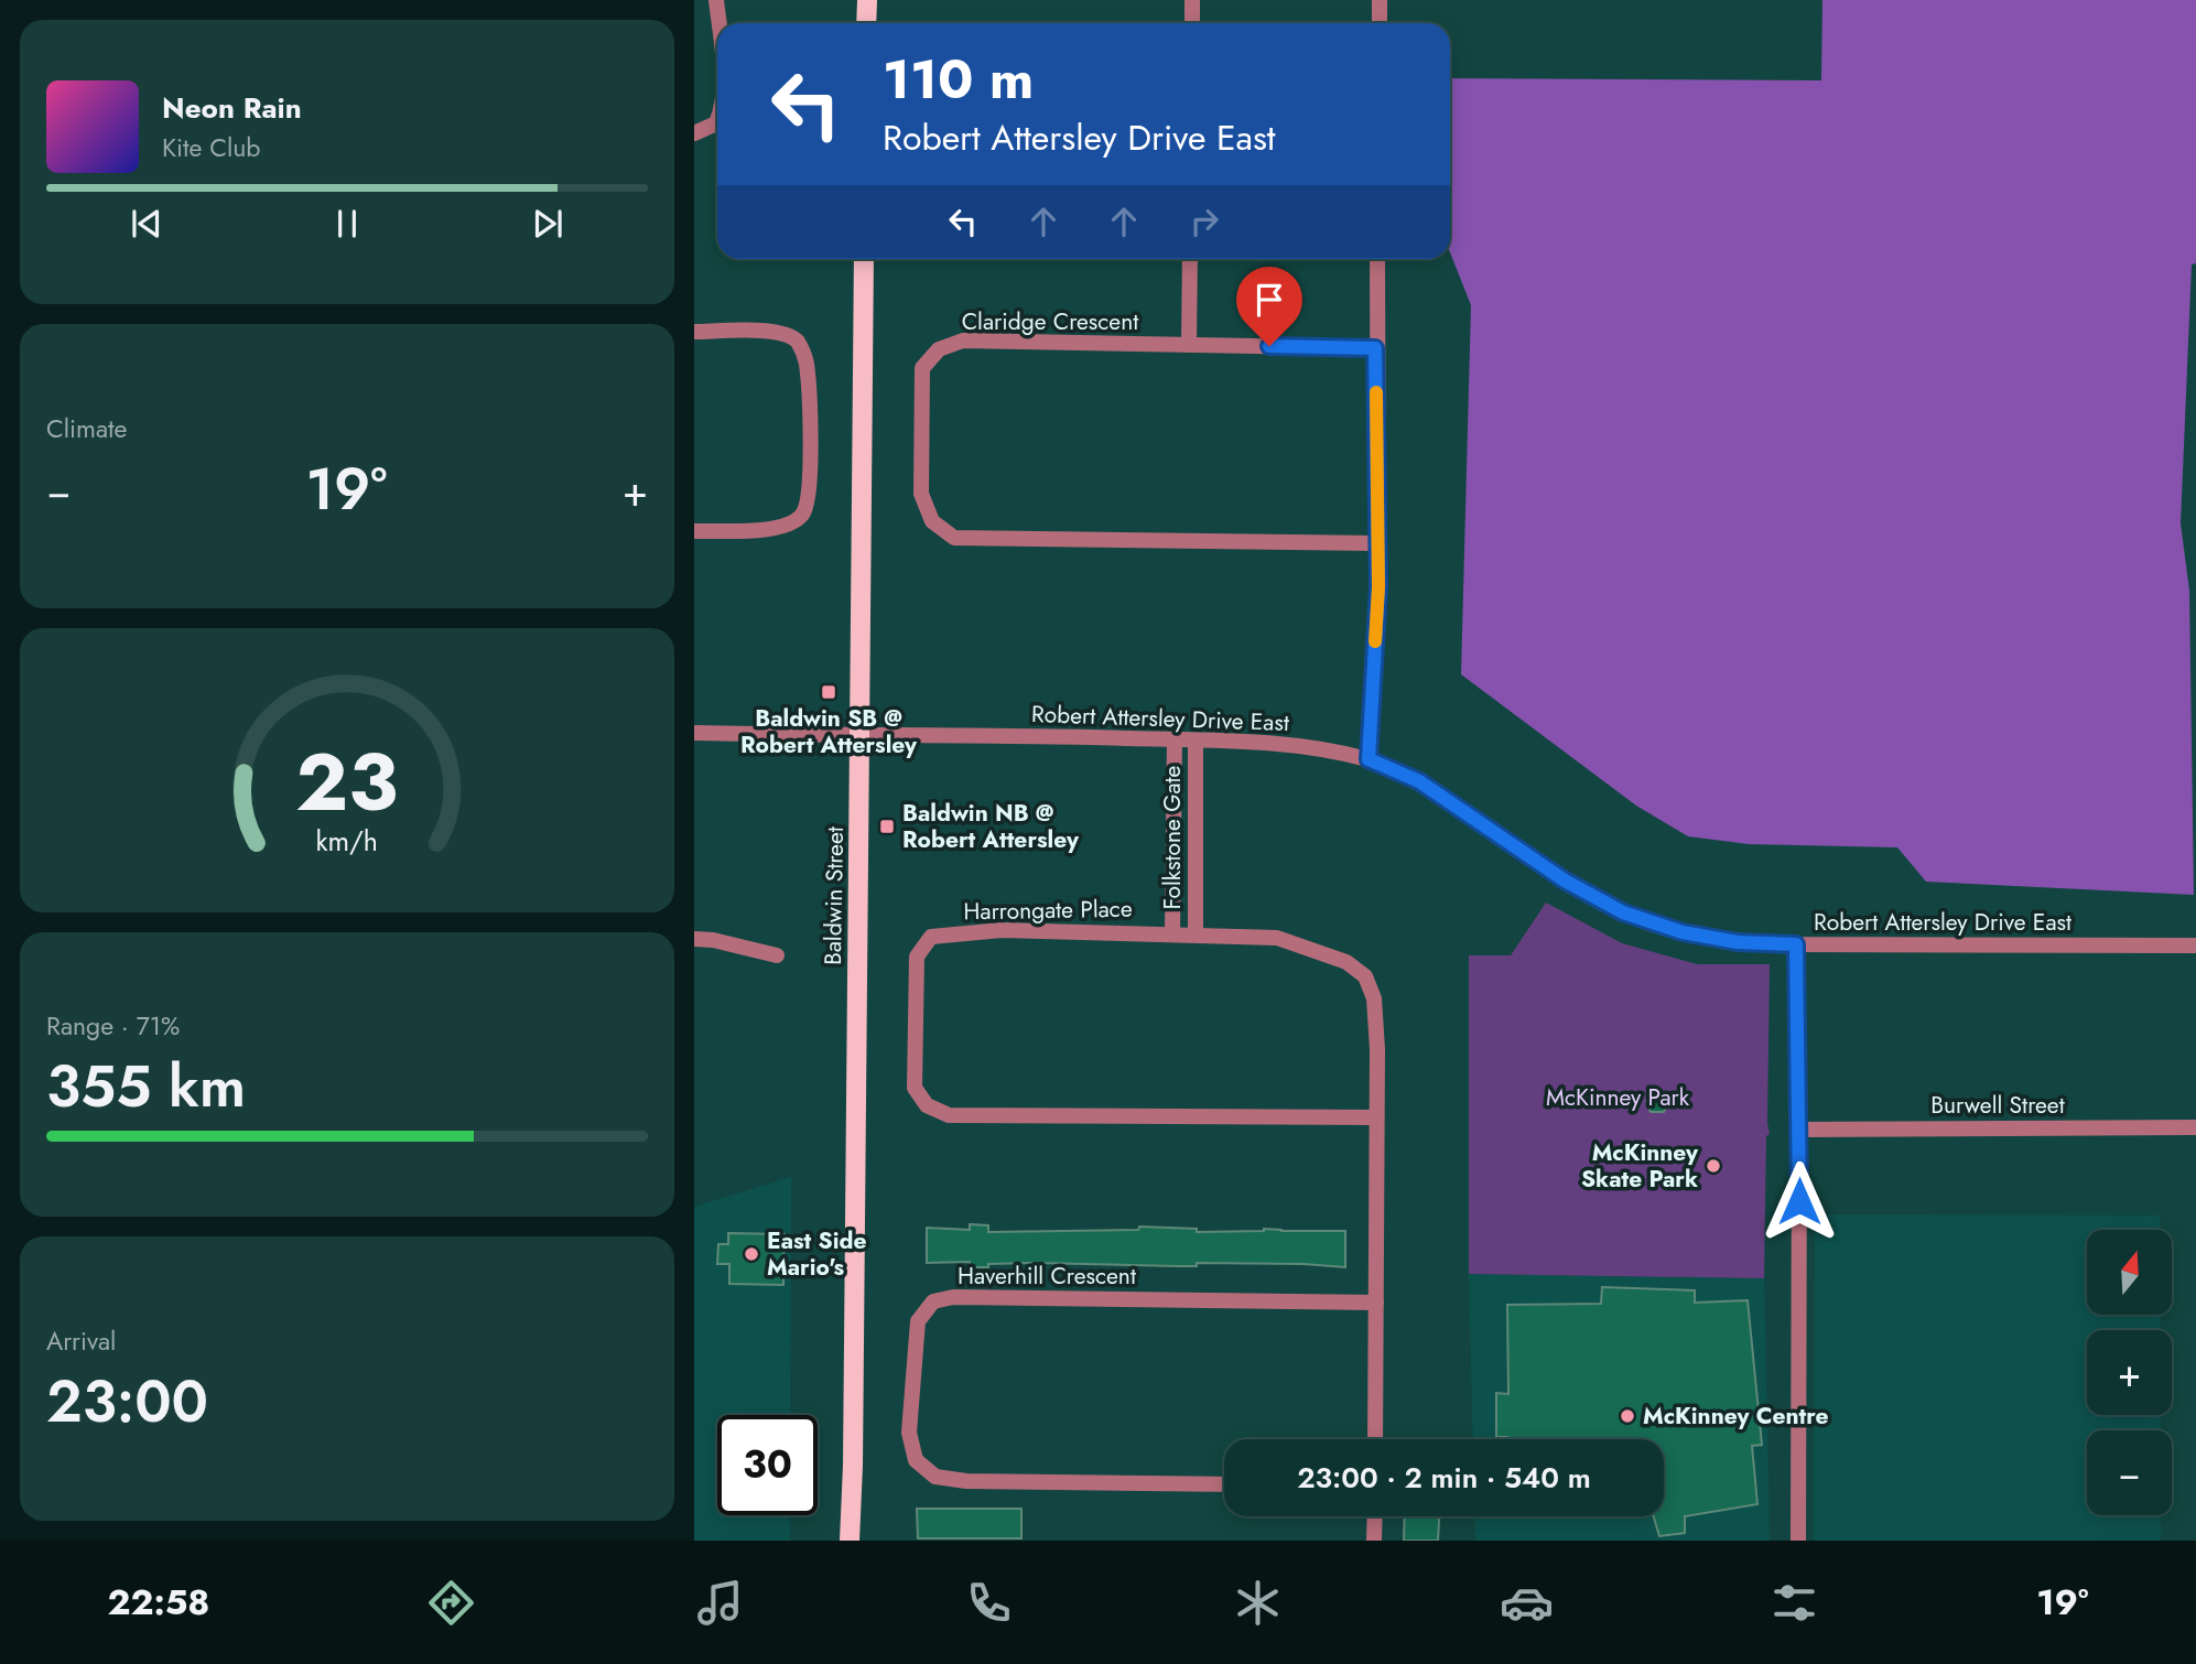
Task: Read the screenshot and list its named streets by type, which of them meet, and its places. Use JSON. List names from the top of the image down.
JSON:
{
  "streets": {
    "main road": ["Baldwin Street"],
    "street": [
      "Claridge Crescent",
      "Robert Attersley Drive East",
      "Folkstone Gate",
      "Harrongate Place",
      "Burwell Street",
      "Haverhill Crescent"
    ]
  },
  "crossings": [
    ["Robert Attersley Drive East", "Folkstone Gate"],
    ["Robert Attersley Drive East", "Baldwin Street"],
    ["Folkstone Gate", "Harrongate Place"],
    ["Harrongate Place", "Haverhill Crescent"]
  ],
  "parks": ["McKinney Park"],
  "places": {
    "transit": ["Baldwin SB @ Robert Attersley", "Baldwin NB @ Robert Attersley"],
    "other": ["McKinney Skate Park", "East Side Mario's", "McKinney Centre"]
  },
  "north": "top",
  "page": {
    "turn": ["110 m", "Robert Attersley Drive East"],
    "song": ["Neon Rain", "Kite Club"],
    "tile": [
      "Climate",
      ["Range · 71%", "355 km"],
      ["Arrival", "23:00"]
    ],
    "heat": ["−", "19°", "+"],
    "map_buttons": ["+", "−"],
    "limit": "30",
    "trip": "23:00 · 2 min · 540 m",
    "tabs": ["22:58", "19°"],
    "gauge": ["23", "km/h"]
  }
}
